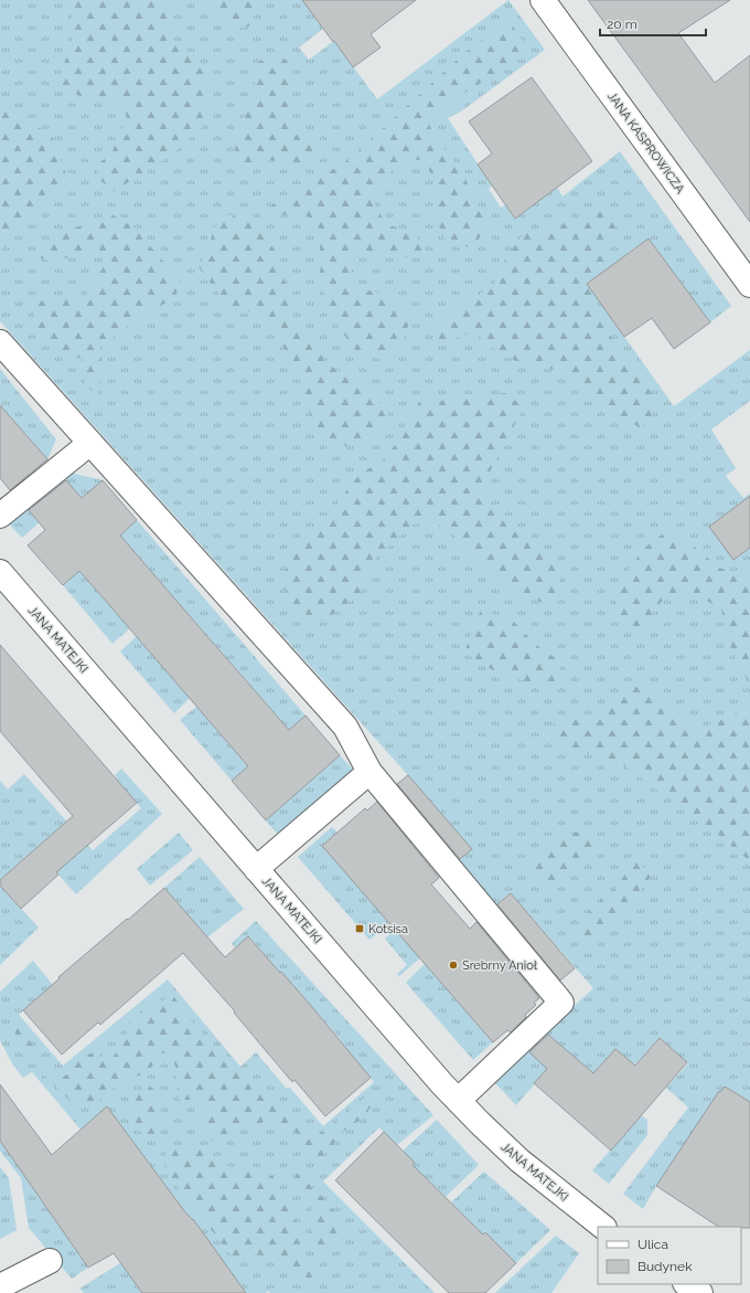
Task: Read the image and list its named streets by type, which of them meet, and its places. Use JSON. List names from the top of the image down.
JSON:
{
  "streets": {
    "street": ["JANA KASPROWICZA", "JANA MATEJKI"]
  },
  "places": {
    "transit": ["Kotsisa"],
    "other": ["Srebrny Anioł"]
  },
  "legend": ["Ulica", "Budynek"],
  "scale_bar": "20 m"
}
